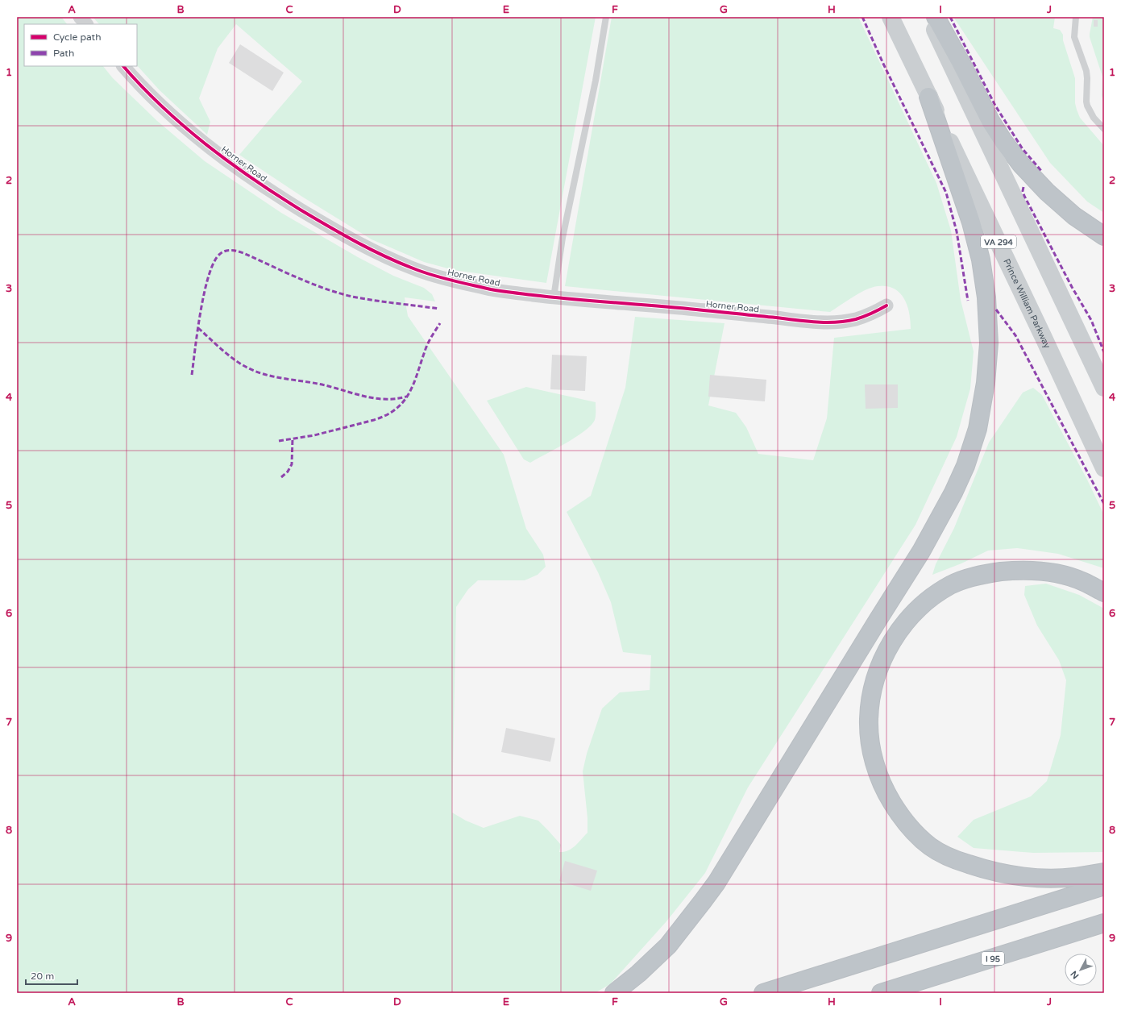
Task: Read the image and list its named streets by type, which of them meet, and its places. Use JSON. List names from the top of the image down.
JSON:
{
  "streets": {
    "highway": ["I 95"],
    "main road": ["VA 294", "Prince William Parkway"],
    "street": ["Horner Road"]
  },
  "legend": ["Cycle path", "Path"],
  "scale_bar": "20 m",
  "north": "bottom left",
  "grid": {
    "columns": [
      "A",
      "B",
      "C",
      "D",
      "E",
      "F",
      "G",
      "H",
      "I",
      "J"
    ],
    "rows": [
      "1",
      "2",
      "3",
      "4",
      "5",
      "6",
      "7",
      "8",
      "9"
    ]
  }
}
